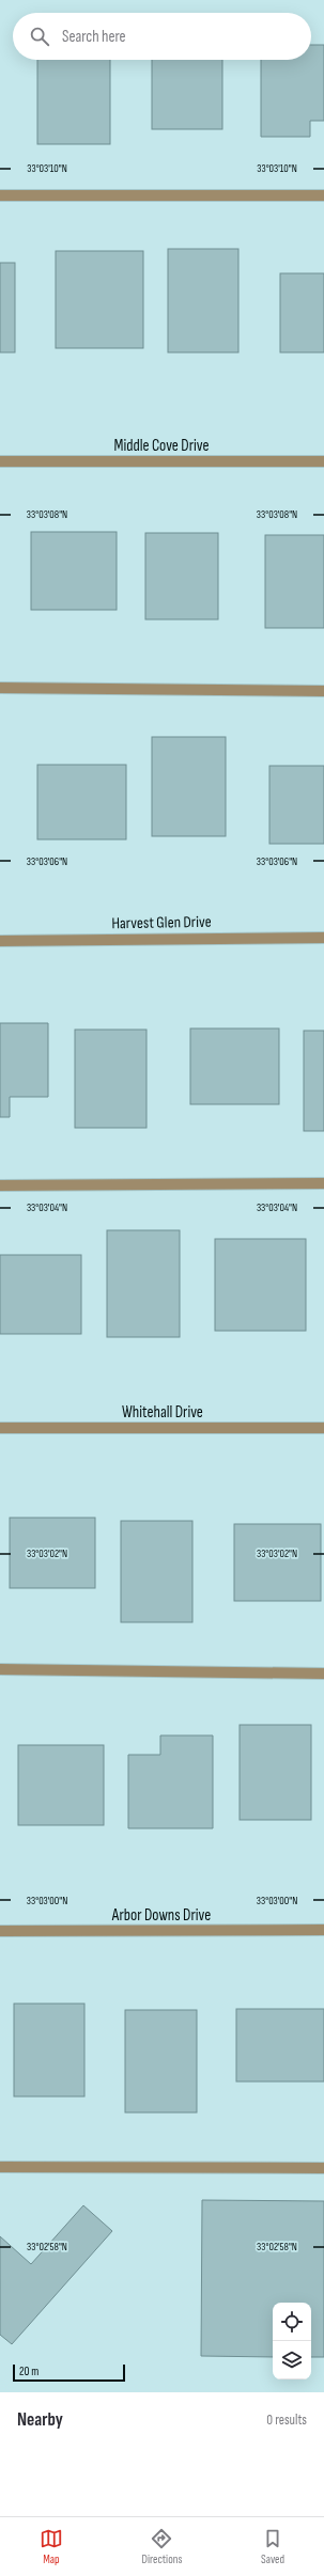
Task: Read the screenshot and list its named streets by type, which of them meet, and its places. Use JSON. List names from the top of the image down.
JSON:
{
  "streets": {
    "street": [
      "Middle Cove Drive",
      "Harvest Glen Drive",
      "Whitehall Drive",
      "Arbor Downs Drive"
    ]
  },
  "scale_bar": "20 m",
  "page": {
    "search": "Search here",
    "scale": "20 m",
    "heading": ["Nearby", "0 results"],
    "nav": ["Map", "Directions", "Saved"]
  },
  "coordinates": [
    "33°03'10\"N",
    "33°03'08\"N",
    "33°03'06\"N",
    "33°03'04\"N",
    "33°03'02\"N",
    "33°03'00\"N",
    "33°02'58\"N"
  ]
}
